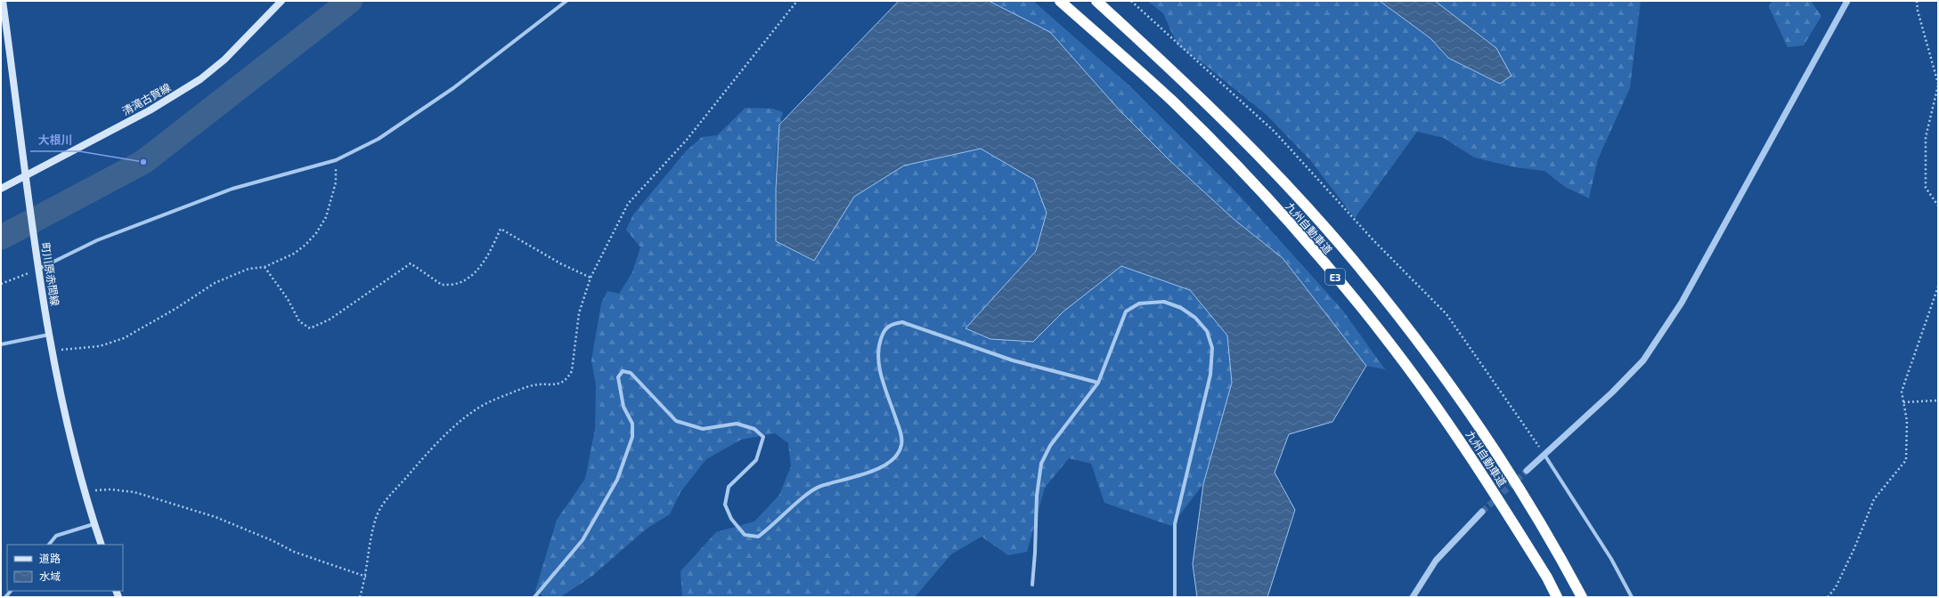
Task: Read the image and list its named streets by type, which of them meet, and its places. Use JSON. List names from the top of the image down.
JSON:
{
  "streets": {
    "highway": ["九州自動車道", "E3"],
    "main road": ["清滝古賀線", "町川原赤間線"]
  },
  "crossings": [
    ["清滝古賀線", "町川原赤間線"]
  ],
  "places": ["大根川"],
  "legend": ["道路", "水域"]
}
